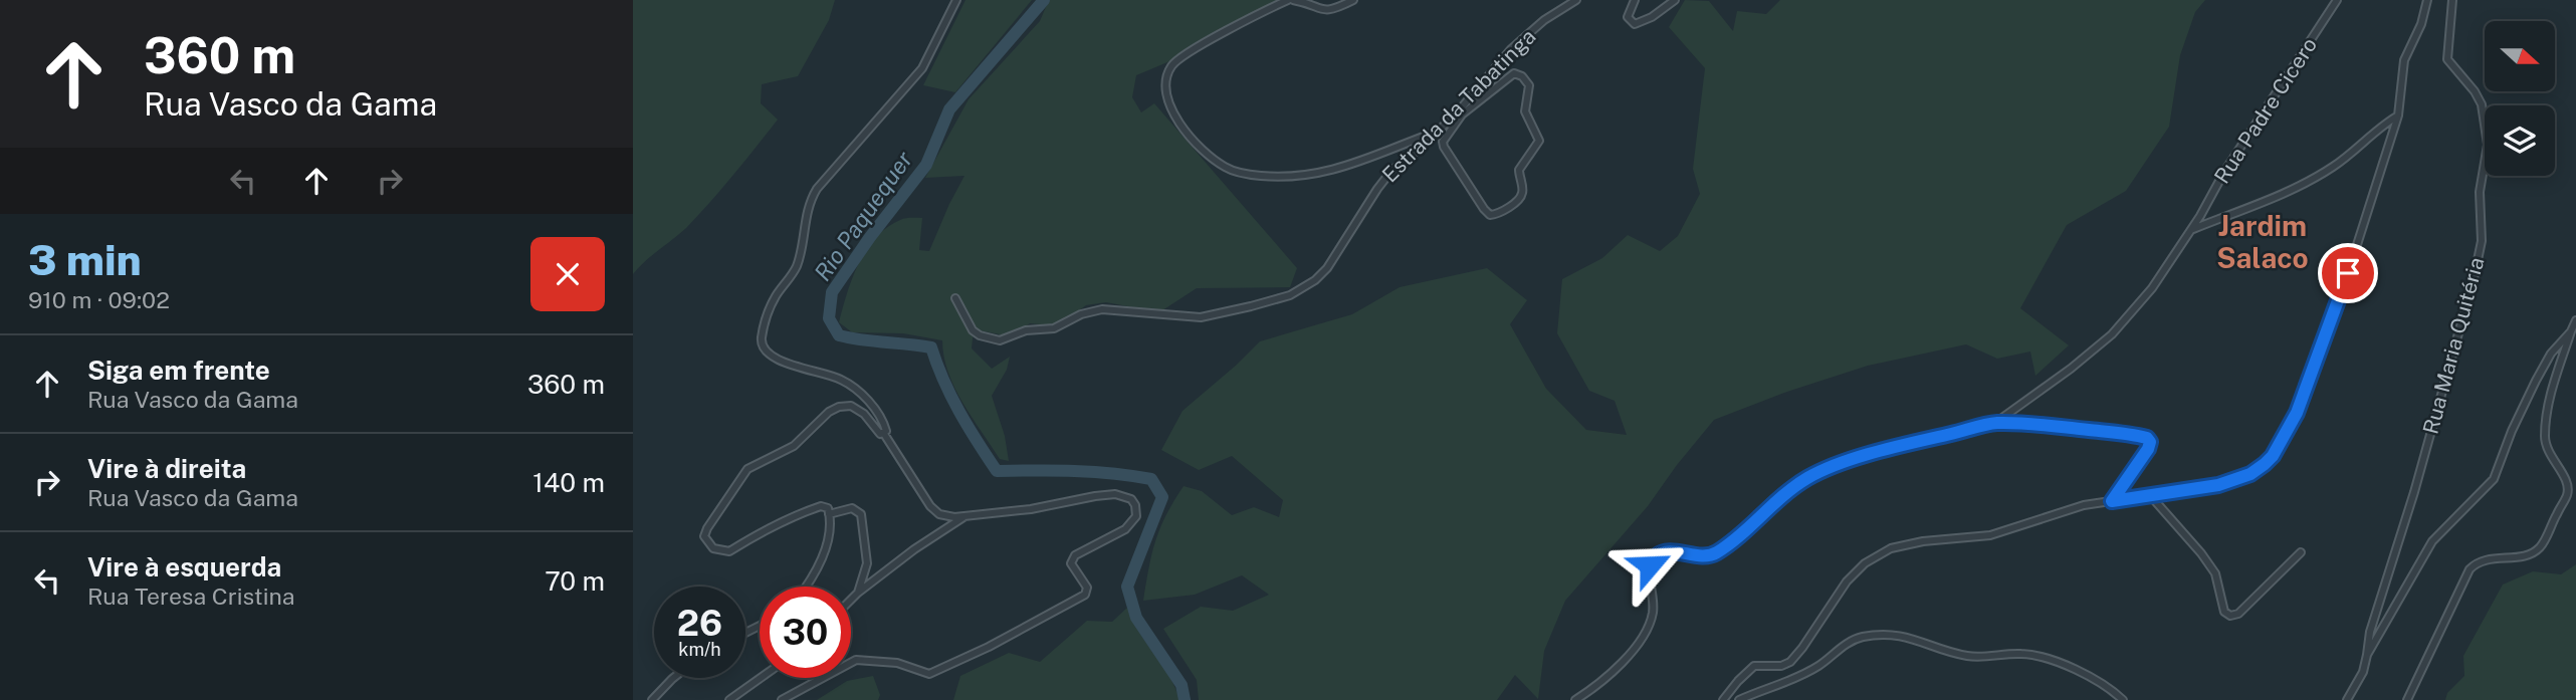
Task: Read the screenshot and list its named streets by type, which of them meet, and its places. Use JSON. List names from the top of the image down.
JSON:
{
  "streets": {
    "street": ["Estrada da Tabatinga", "Rua Padre Cicero", "Rua Maria Quitéria"]
  },
  "districts": ["Jardim Salaco"],
  "water": ["Rio Paquequer"],
  "north": "right",
  "page": {
    "turn": ["360 m", "Rua Vasco da Gama"],
    "heading": ["3 min", "910 m · 09:02"],
    "list": [
      {
        "name": "Siga em frente",
        "note": "Rua Vasco da Gama",
        "value": "360 m"
      },
      {
        "name": "Vire à direita",
        "note": "Rua Vasco da Gama",
        "value": "140 m"
      },
      {
        "name": "Vire à esquerda",
        "note": "Rua Teresa Cristina",
        "value": "70 m"
      }
    ],
    "speed": "26 km/h",
    "limit": "30"
  }
}
